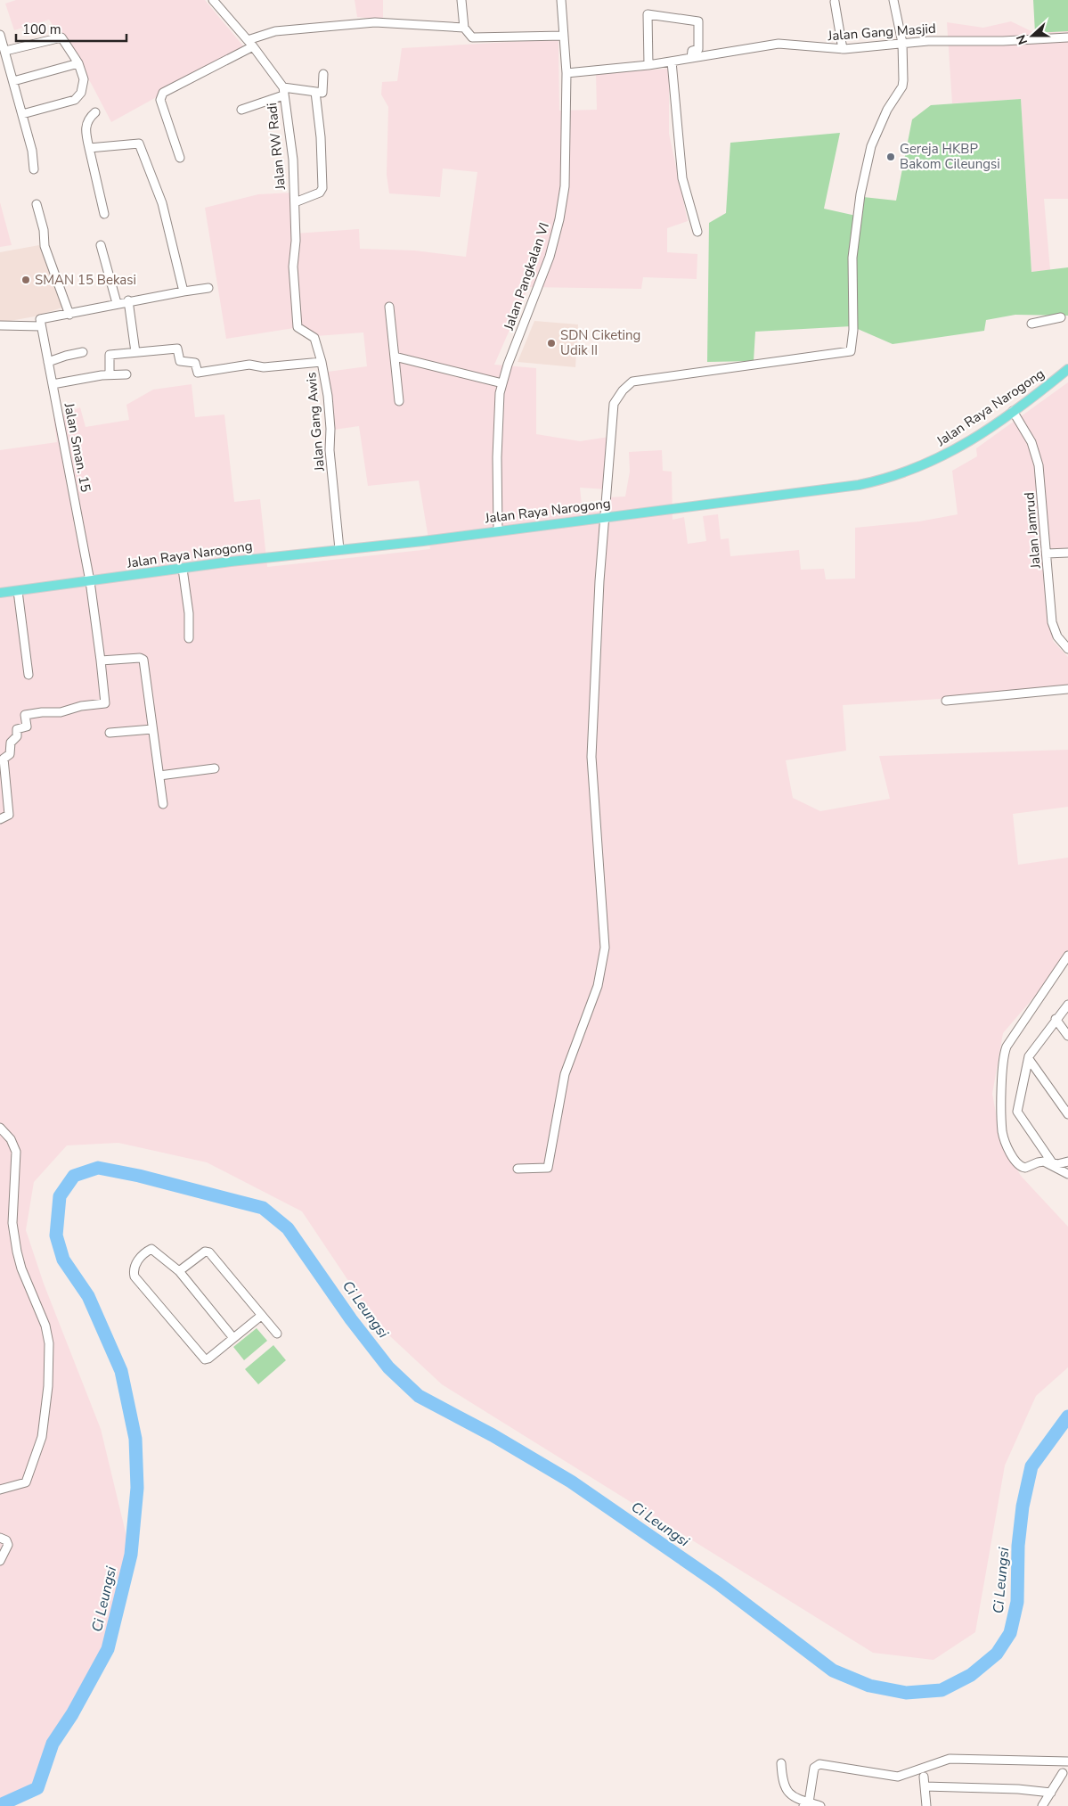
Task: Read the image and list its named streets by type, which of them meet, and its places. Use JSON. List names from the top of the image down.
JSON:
{
  "streets": {
    "main road": ["Jalan Raya Narogong"],
    "street": [
      "Jalan Gang Masjid",
      "Jalan RW Radi",
      "Jalan Pangkalan VI",
      "Jalan Gang Awis",
      "Jalan Sman. 15",
      "Jalan Jamrud"
    ]
  },
  "crossings": [
    ["Jalan Gang Masjid", "Jalan Pangkalan VI"],
    ["Jalan RW Radi", "Jalan Gang Awis"],
    ["Jalan Pangkalan VI", "Jalan Raya Narogong"],
    ["Jalan Raya Narogong", "Jalan Gang Awis"],
    ["Jalan Raya Narogong", "Jalan Sman. 15"],
    ["Jalan Raya Narogong", "Jalan Jamrud"]
  ],
  "water": ["Ci Leungsi"],
  "places": ["Gereja HKBP Bakom Cileungsi", "SMAN 15 Bekasi", "SDN Ciketing Udik II"],
  "scale_bar": "100 m",
  "north": "left"
}
